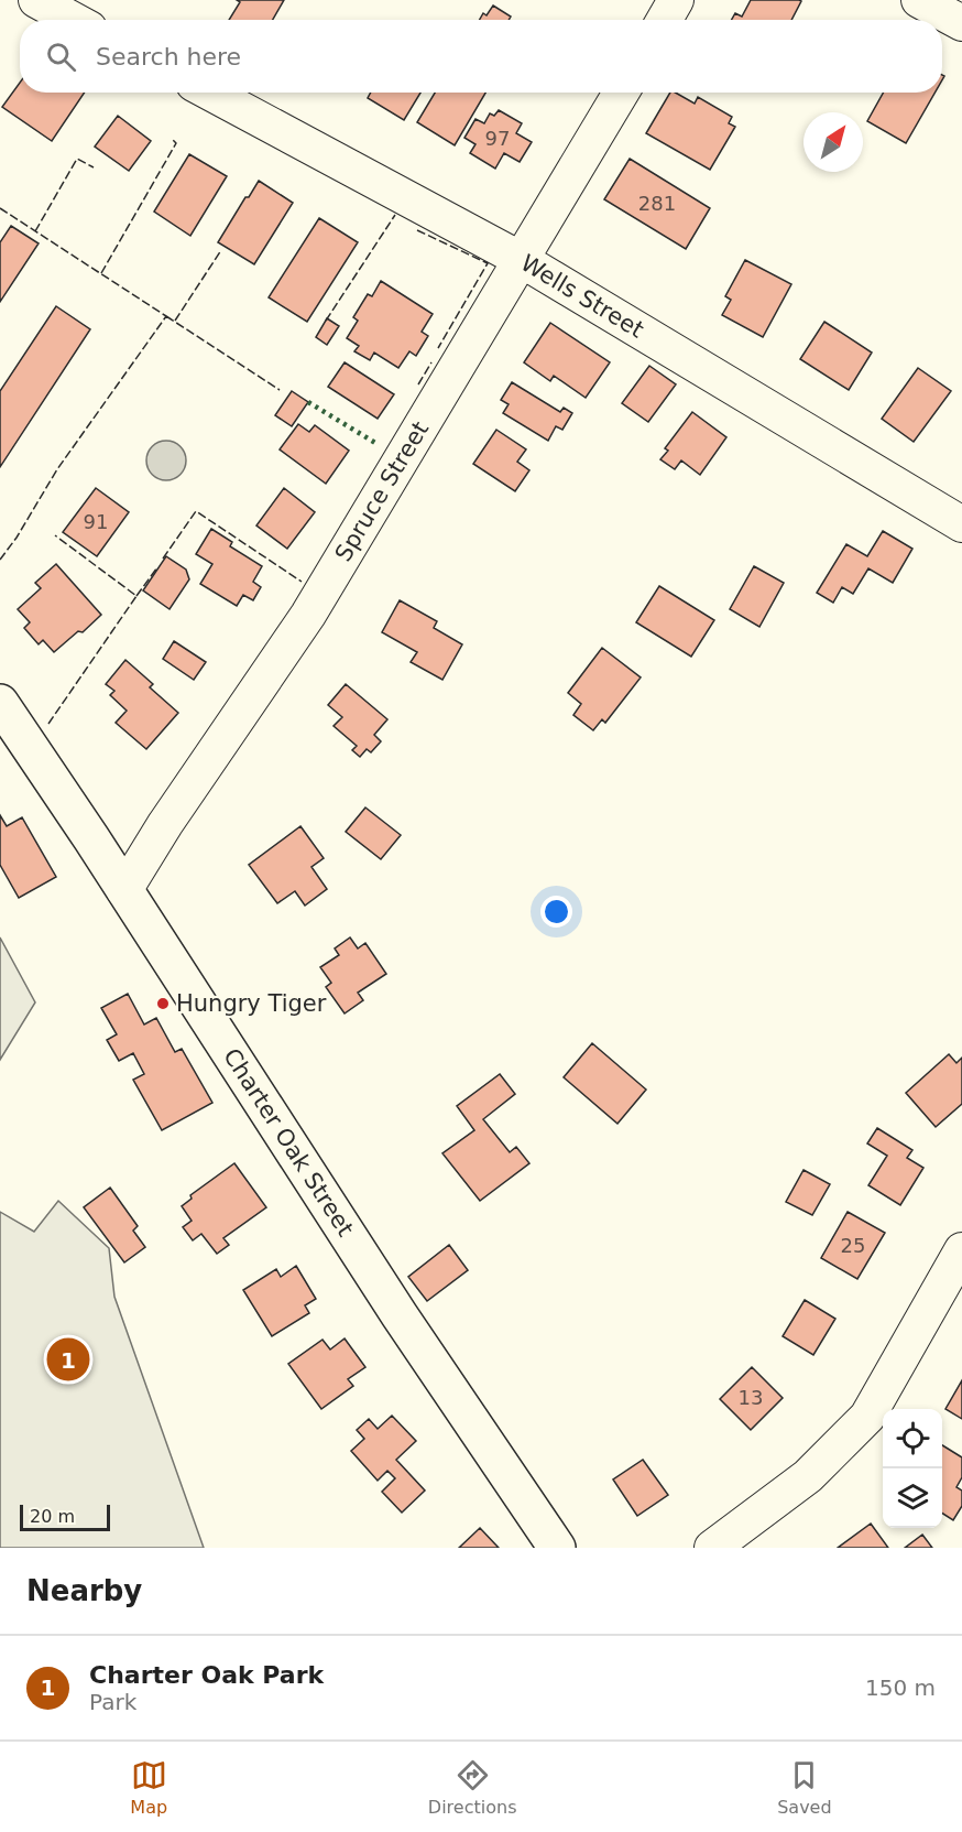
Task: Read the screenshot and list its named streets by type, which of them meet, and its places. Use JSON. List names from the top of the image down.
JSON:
{
  "streets": {
    "main road": ["Charter Oak Street"],
    "street": ["Wells Street", "Spruce Street"]
  },
  "crossings": [
    ["Wells Street", "Spruce Street"],
    ["Spruce Street", "Charter Oak Street"]
  ],
  "places": ["Hungry Tiger"],
  "house_numbers": [
    "97",
    "281",
    "91",
    "25",
    "13"
  ],
  "scale_bar": "20 m",
  "north": "top right",
  "page": {
    "search": "Search here",
    "pins": "1",
    "scale": "20 m",
    "heading": "Nearby",
    "list": [
      {
        "mark": "1",
        "name": "Charter Oak Park",
        "note": "Park",
        "value": "150 m"
      }
    ],
    "nav": ["Map", "Directions", "Saved"]
  }
}
